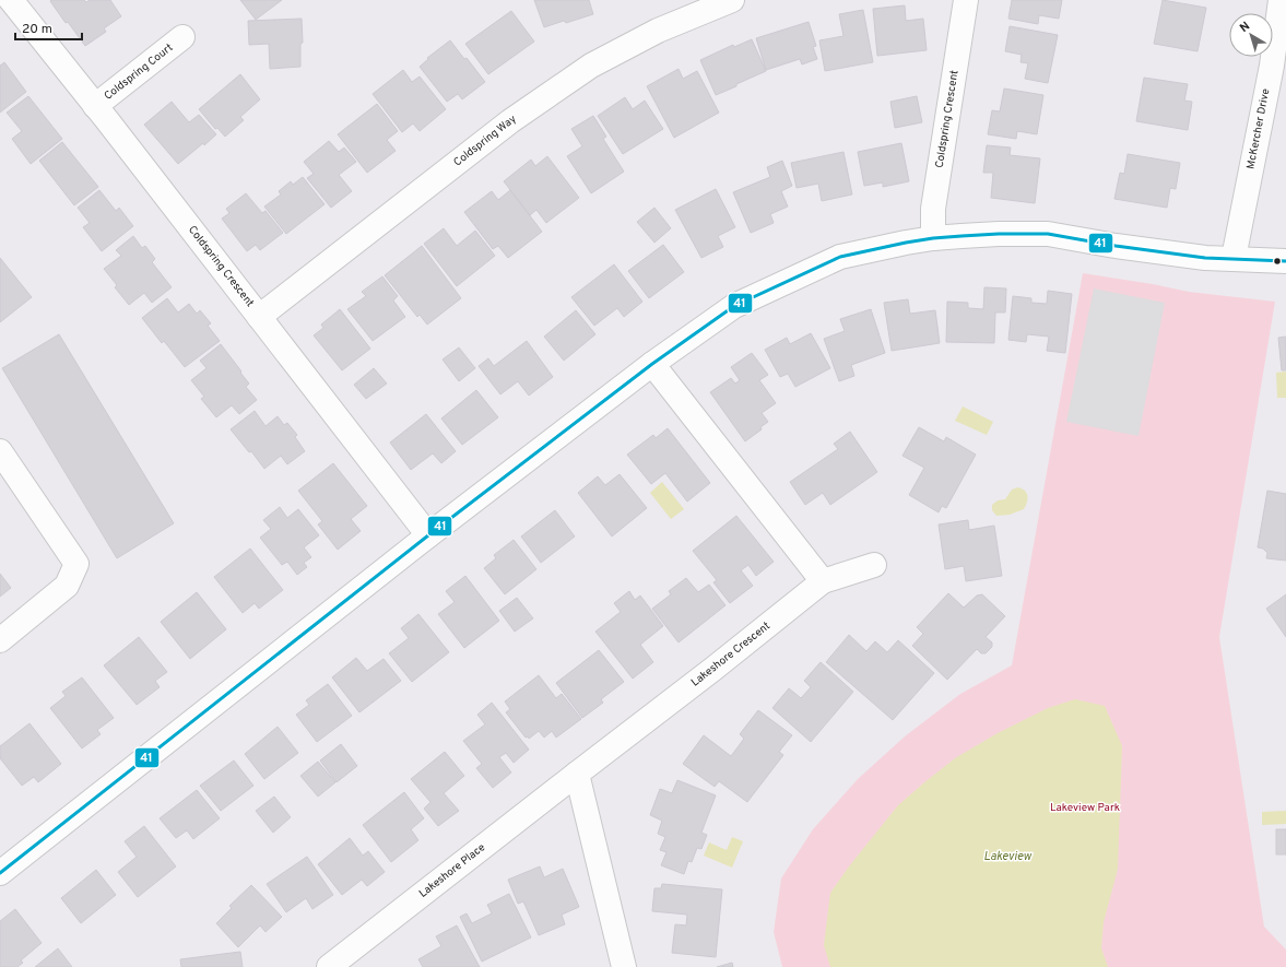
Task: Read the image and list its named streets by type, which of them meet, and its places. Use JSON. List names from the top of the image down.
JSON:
{
  "streets": {
    "street": [
      "Coldspring Court",
      "Coldspring Crescent",
      "McKercher Drive",
      "Coldspring Way",
      "Lakeshore Crescent",
      "Lakeshore Place"
    ]
  },
  "crossings": [
    ["Coldspring Court", "Coldspring Crescent"],
    ["Coldspring Crescent", "Coldspring Way"],
    ["Lakeshore Crescent", "Lakeshore Place"]
  ],
  "water": ["Lakeview"],
  "parks": ["Lakeview Park"],
  "lines": ["transit line 41"],
  "scale_bar": "20 m",
  "north": "top left"
}
